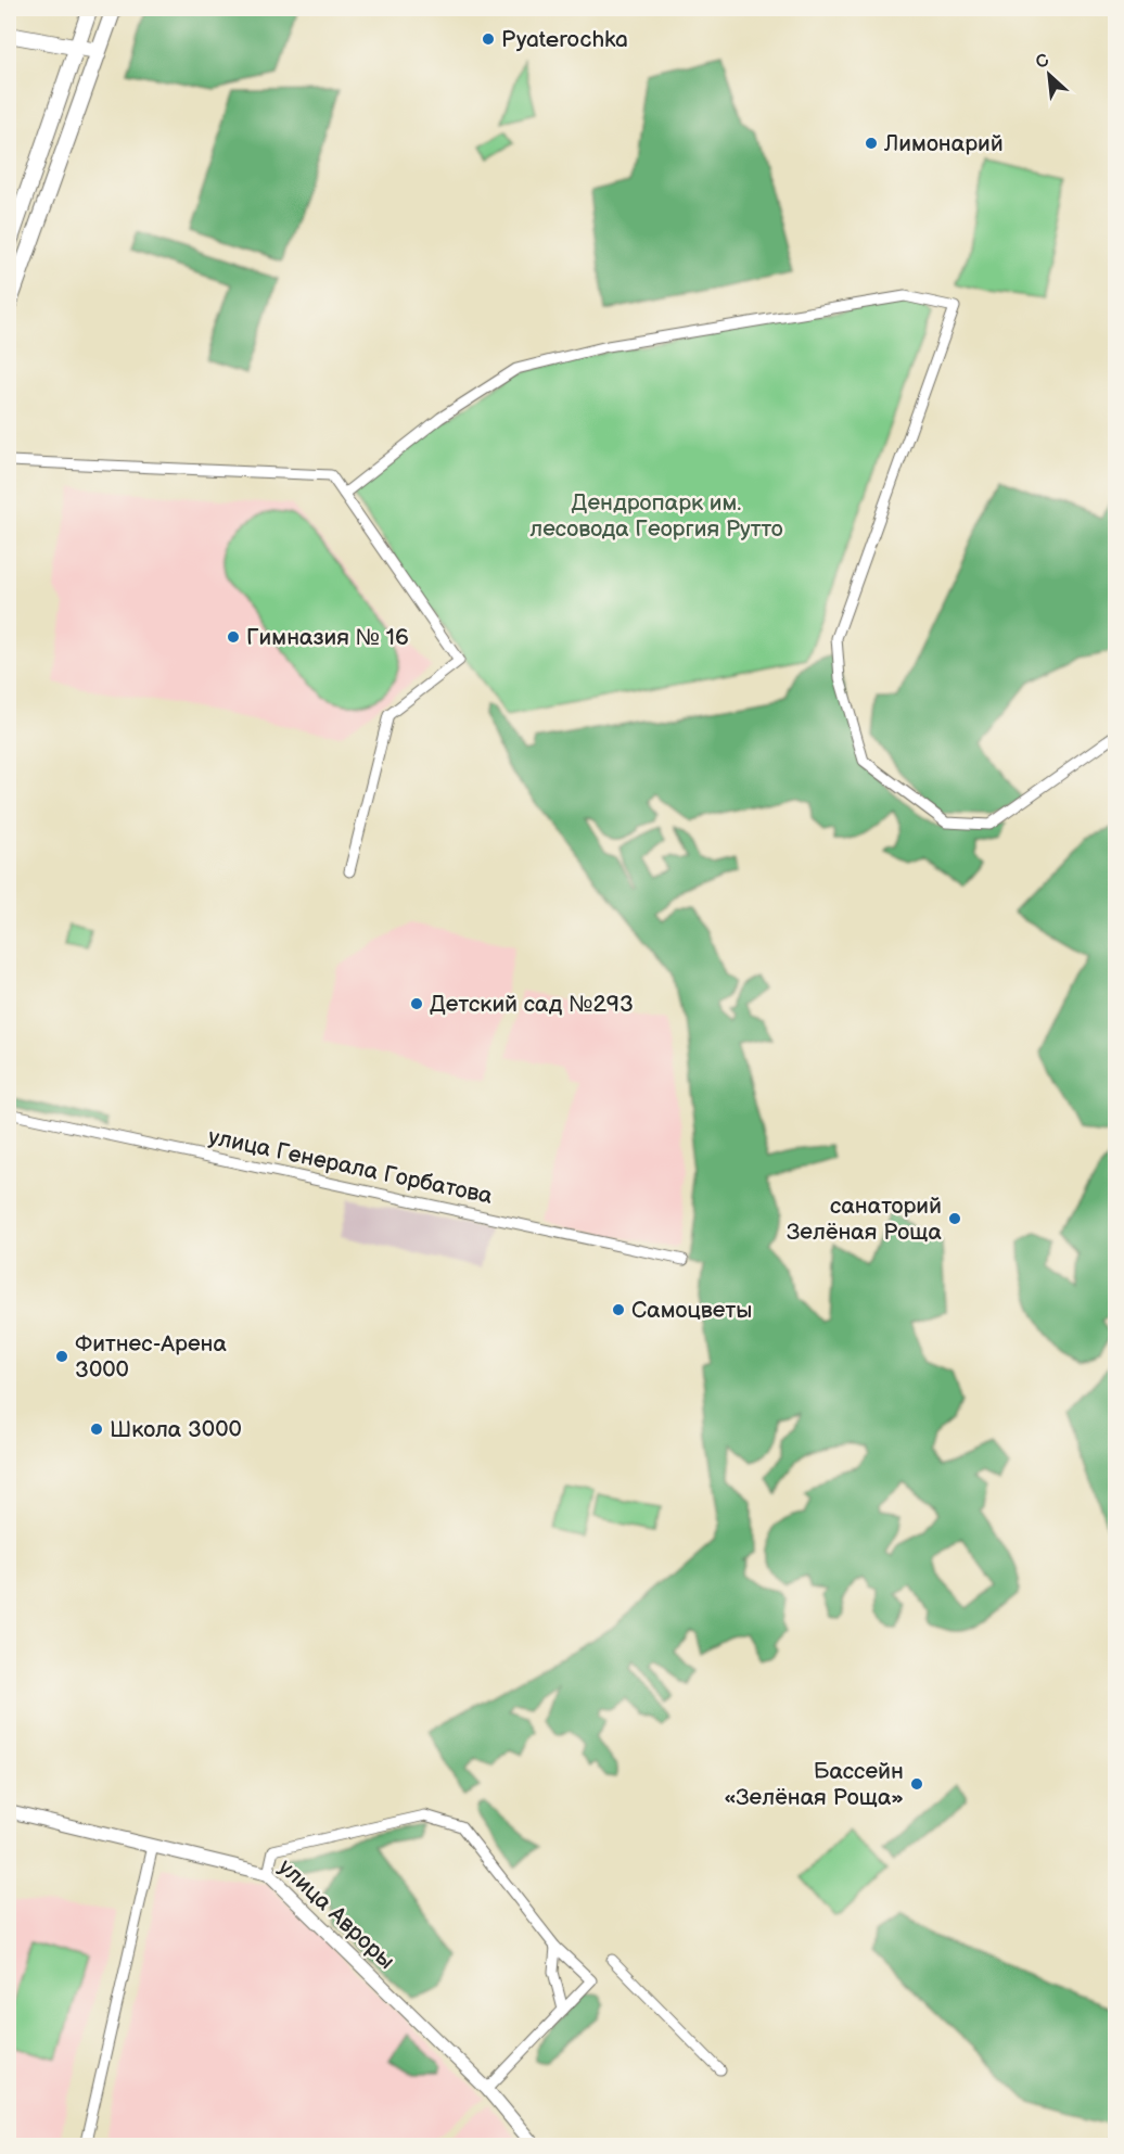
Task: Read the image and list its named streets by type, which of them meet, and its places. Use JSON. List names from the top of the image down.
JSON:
{
  "streets": {
    "street": ["улица Генерала Горбатова", "улица Авроры"]
  },
  "parks": ["Дендропарк им. лесовода Георгия Рутто"],
  "places": [
    "Pyaterochka",
    "Лимонарий",
    "Гимназия № 16",
    "Детский сад №293",
    "санаторий Зелёная Роща",
    "Самоцветы",
    "Фитнес-Арена 3000",
    "Школа 3000",
    "Бассейн «Зелёная Роща»"
  ],
  "north": "top left"
}
